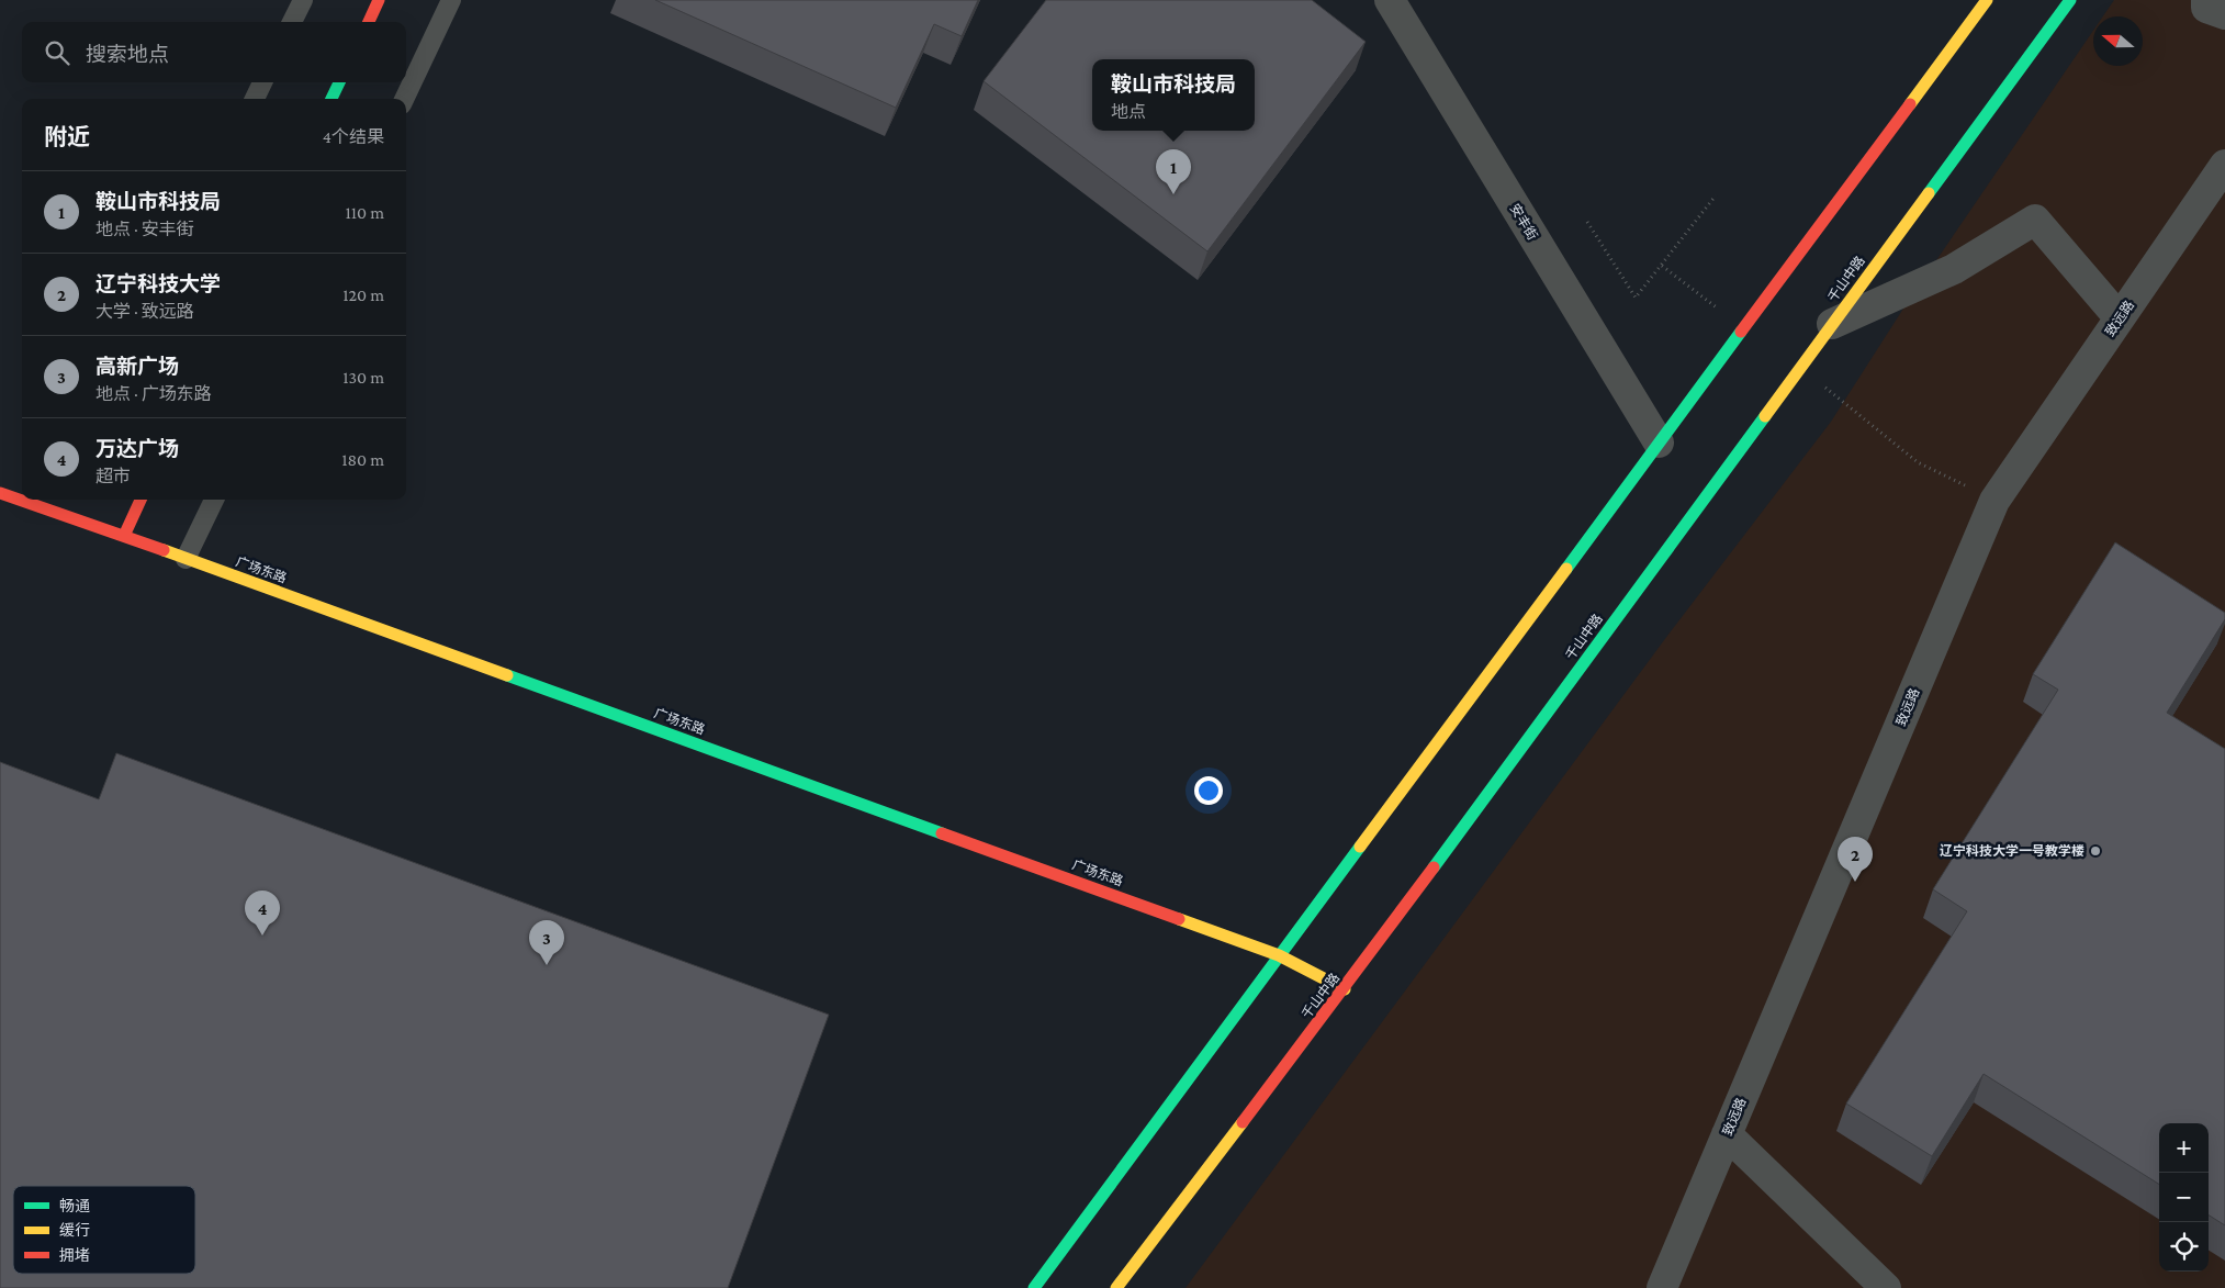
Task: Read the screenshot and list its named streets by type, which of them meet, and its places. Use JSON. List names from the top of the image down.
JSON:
{
  "streets": {
    "main road": ["千山中路", "广场东路"],
    "street": ["安丰街", "致远路"]
  },
  "crossings": [
    ["千山中路", "广场东路"]
  ],
  "places": ["辽宁科技大学一号教学楼"],
  "legend": ["畅通", "缓行", "拥堵"],
  "north": "left",
  "page": {
    "search": "搜索地点",
    "popup": ["鞍山市科技局", "地点"],
    "heading": ["附近", "4个结果"],
    "pins": [
      "1",
      "2",
      "4",
      "3"
    ],
    "list": [
      {
        "mark": "1",
        "name": "鞍山市科技局",
        "note": "地点 · 安丰街",
        "value": "110 m"
      },
      {
        "mark": "2",
        "name": "辽宁科技大学",
        "note": "大学 · 致远路",
        "value": "120 m"
      },
      {
        "mark": "3",
        "name": "高新广场",
        "note": "地点 · 广场东路",
        "value": "130 m"
      },
      {
        "mark": "4",
        "name": "万达广场",
        "note": "超市",
        "value": "180 m"
      }
    ],
    "map_buttons": ["+", "−"]
  }
}
